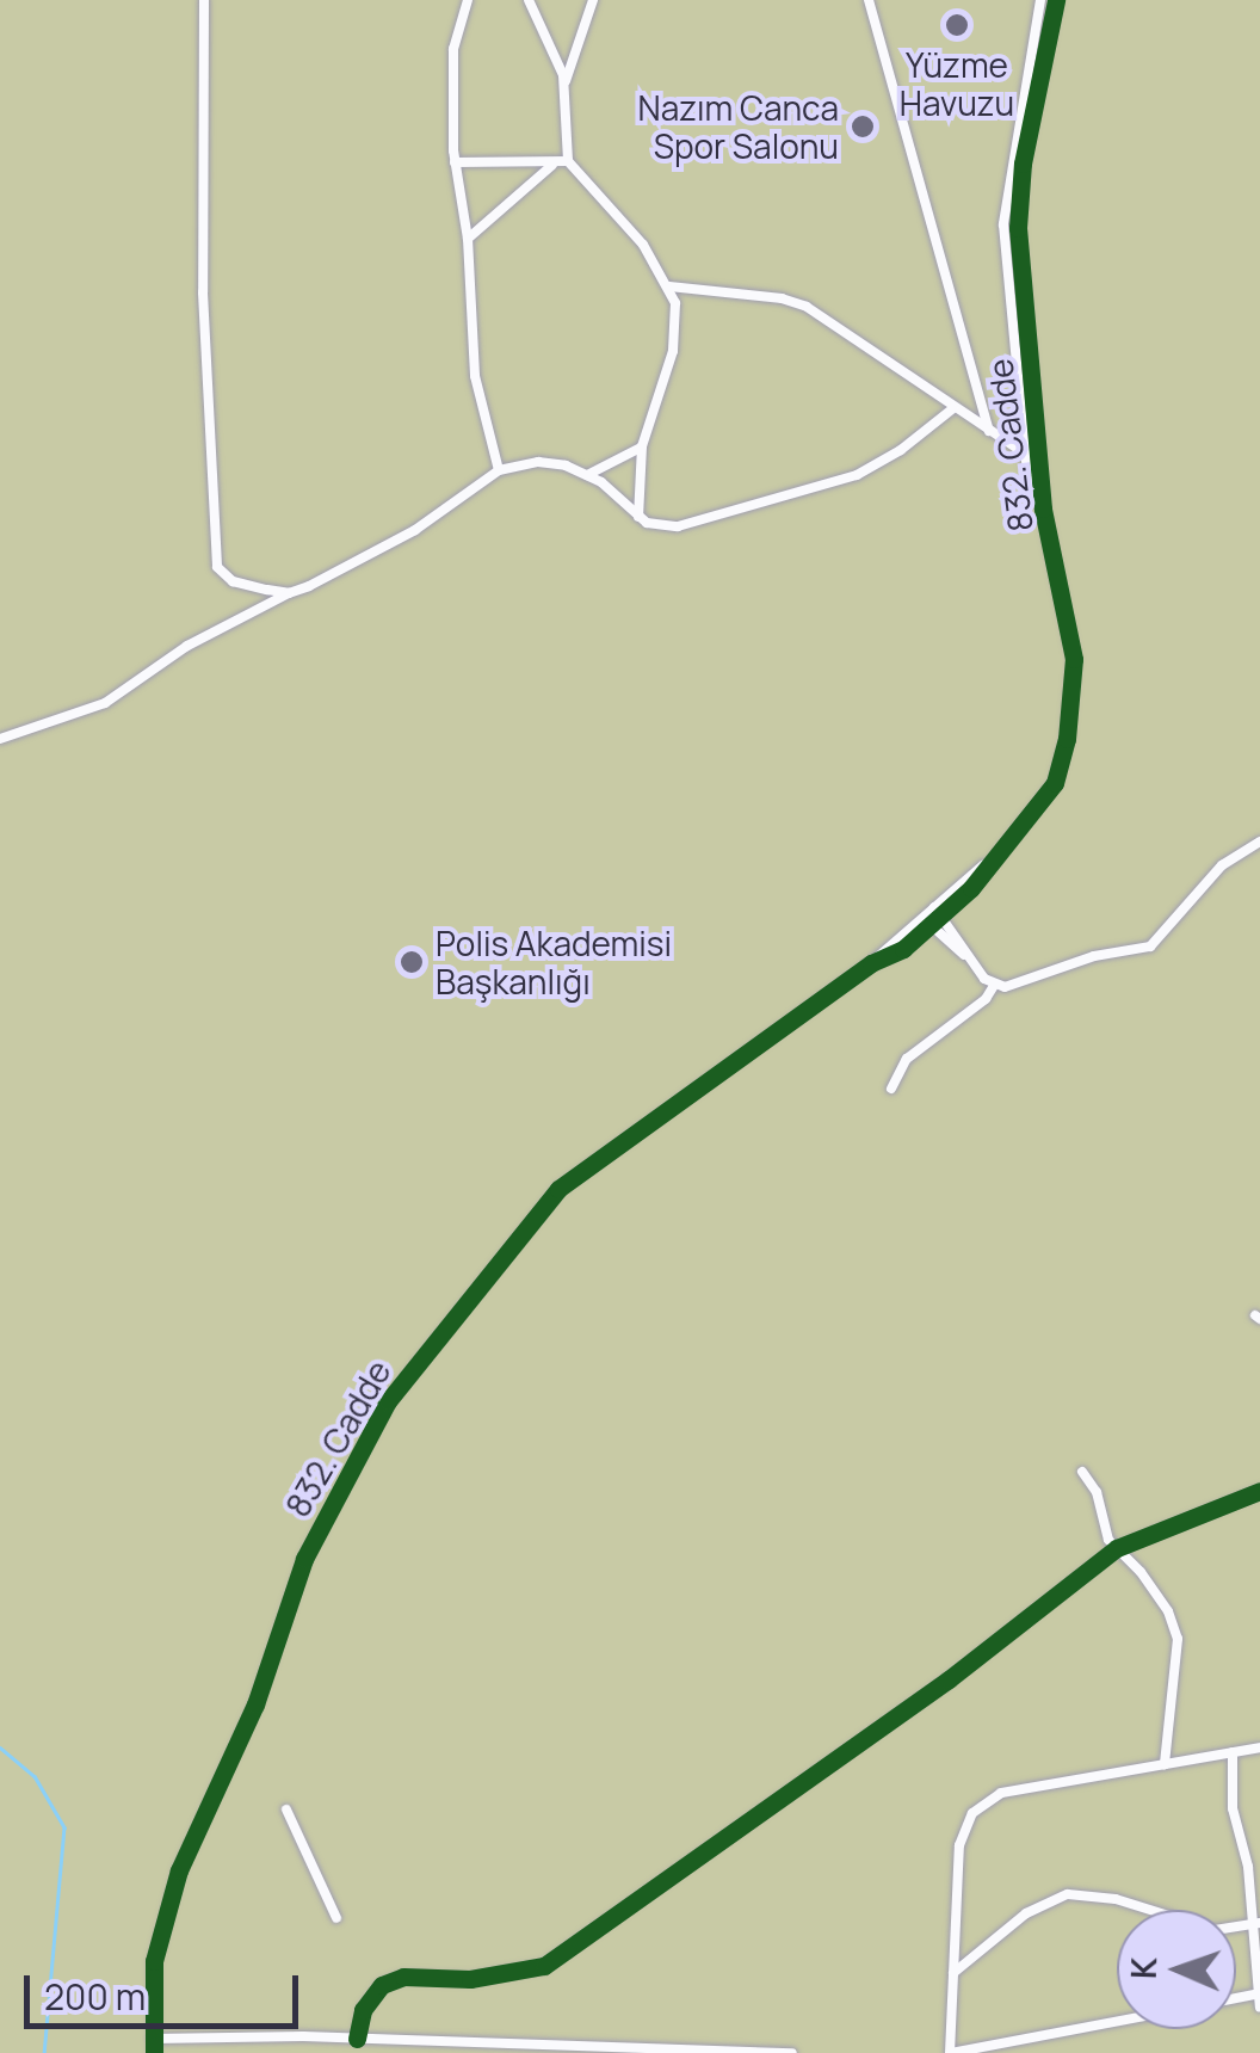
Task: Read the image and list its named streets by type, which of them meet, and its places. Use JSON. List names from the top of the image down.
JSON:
{
  "streets": {
    "street": ["832. Cadde"]
  },
  "places": ["Yüzme Havuzu", "Nazım Canca Spor Salonu", "Polis Akademisi Başkanlığı"],
  "scale_bar": "200 m",
  "north": "left"
}
